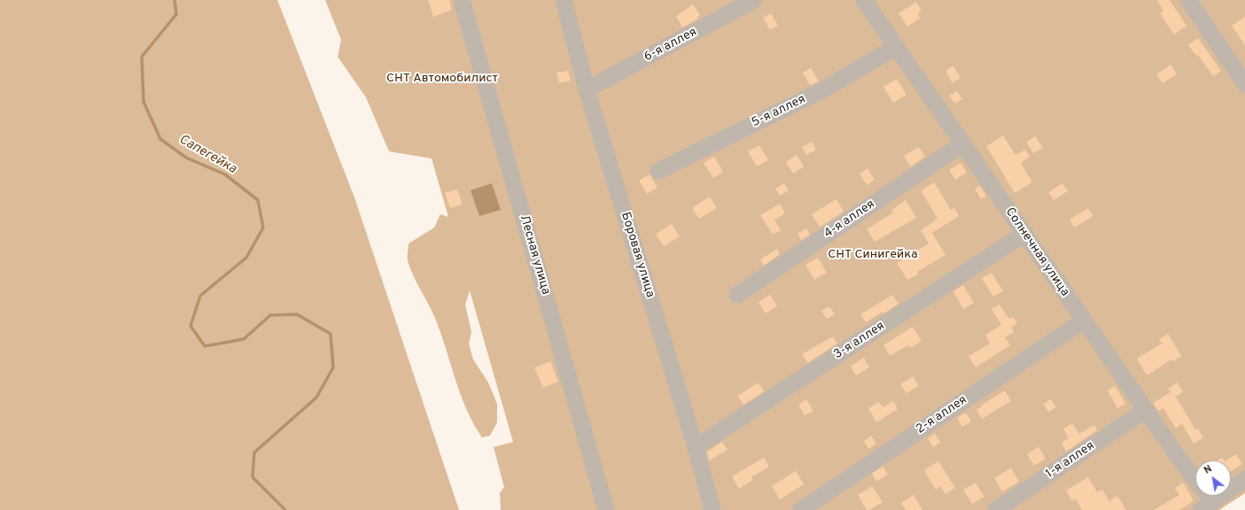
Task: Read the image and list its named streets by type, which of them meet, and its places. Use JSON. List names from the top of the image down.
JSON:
{
  "streets": {
    "street": [
      "6-я аллея",
      "5-я аллея",
      "4-я аллея",
      "Солнечная улица",
      "Лесная улица",
      "Боровая улица",
      "3-я аллея",
      "2-я аллея",
      "1-я аллея"
    ]
  },
  "crossings": [
    ["6-я аллея", "Боровая улица"],
    ["5-я аллея", "Солнечная улица"],
    ["4-я аллея", "Солнечная улица"],
    ["Солнечная улица", "3-я аллея"],
    ["Солнечная улица", "2-я аллея"],
    ["Солнечная улица", "1-я аллея"],
    ["Боровая улица", "3-я аллея"]
  ],
  "water": ["Сапегейка"],
  "parks": ["СНТ Автомобилист", "СНТ Синигейка"],
  "north": "top left"
}
